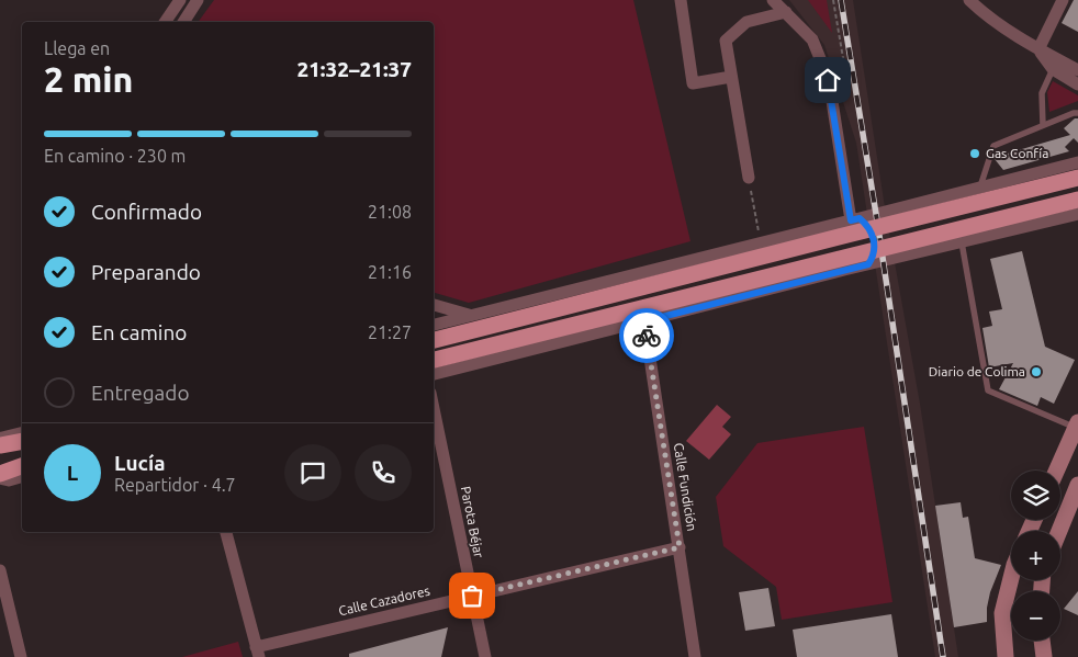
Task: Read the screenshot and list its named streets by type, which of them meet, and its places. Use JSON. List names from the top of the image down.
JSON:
{
  "streets": {
    "street": ["Calle Fundición", "Parota Béjar", "Calle Cazadores"]
  },
  "crossings": [
    ["Calle Fundición", "Calle Cazadores"],
    ["Parota Béjar", "Calle Cazadores"]
  ],
  "places": ["Gas Confía", "Diario de Colima"],
  "page": {
    "heading": ["2 min", "Llega en", "21:32–21:37"],
    "panel": ["Lucía", "Repartidor · 4.7"],
    "bar": "En camino · 230 m",
    "list": [
      ["Confirmado", "21:08"],
      ["Preparando", "21:16"],
      ["En camino", "21:27"],
      "Entregado"
    ],
    "round": "L",
    "map_buttons": ["+", "−"]
  }
}
